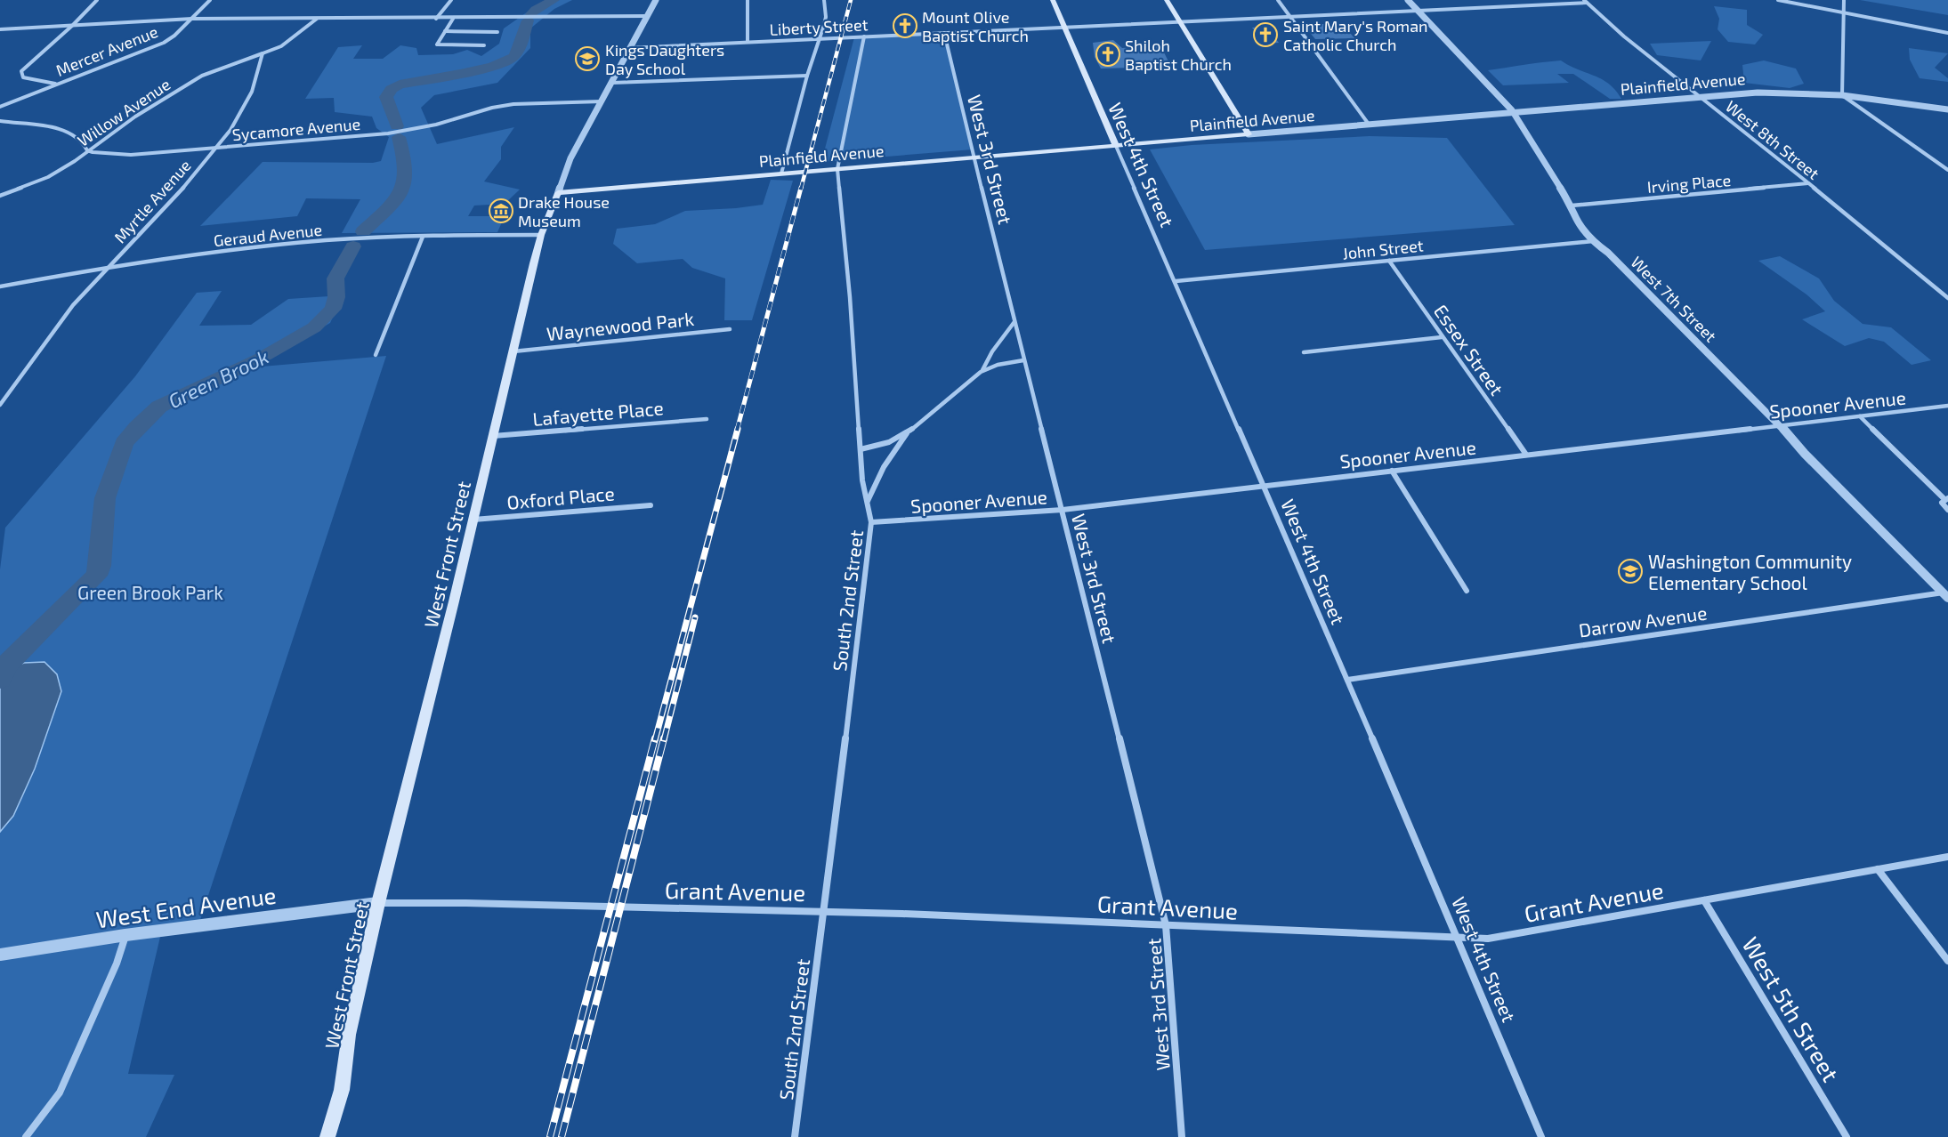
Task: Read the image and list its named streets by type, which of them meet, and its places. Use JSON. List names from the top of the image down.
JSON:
{
  "streets": {
    "main road": ["Plainfield Avenue", "West 4th Street", "West Front Street"],
    "street": [
      "Liberty Street",
      "Mercer Avenue",
      "Willow Avenue",
      "Sycamore Avenue",
      "West 8th Street",
      "West 3rd Street",
      "Irving Place",
      "Myrtle Avenue",
      "Geraud Avenue",
      "John Street",
      "West 7th Street",
      "Waynewood Park",
      "Essex Street",
      "Spooner Avenue",
      "Lafayette Place",
      "Oxford Place",
      "South 2nd Street",
      "Darrow Avenue",
      "Grant Avenue",
      "West End Avenue",
      "West 5th Street"
    ]
  },
  "crossings": [
    ["Liberty Street", "West 8th Street"],
    ["Liberty Street", "West 3rd Street"],
    ["Liberty Street", "West 4th Street"],
    ["Liberty Street", "West 7th Street"],
    ["Liberty Street", "West Front Street"],
    ["Liberty Street", "South 2nd Street"],
    ["Plainfield Avenue", "West 8th Street"],
    ["Plainfield Avenue", "West 3rd Street"],
    ["Plainfield Avenue", "West 4th Street"],
    ["Plainfield Avenue", "West 7th Street"],
    ["Plainfield Avenue", "West Front Street"],
    ["Plainfield Avenue", "South 2nd Street"],
    ["Willow Avenue", "Sycamore Avenue"],
    ["Willow Avenue", "Myrtle Avenue"],
    ["Sycamore Avenue", "Myrtle Avenue"],
    ["Sycamore Avenue", "West Front Street"],
    ["West 8th Street", "Irving Place"],
    ["West 3rd Street", "Spooner Avenue"],
    ["West 3rd Street", "Grant Avenue"],
    ["West 4th Street", "John Street"],
    ["West 4th Street", "Spooner Avenue"],
    ["West 4th Street", "Darrow Avenue"],
    ["West 4th Street", "Grant Avenue"],
    ["Irving Place", "West 7th Street"],
    ["Myrtle Avenue", "Geraud Avenue"],
    ["Geraud Avenue", "West Front Street"],
    ["John Street", "West 7th Street"],
    ["John Street", "Essex Street"],
    ["West 7th Street", "Spooner Avenue"],
    ["West 7th Street", "Darrow Avenue"],
    ["Waynewood Park", "West Front Street"],
    ["Essex Street", "Spooner Avenue"],
    ["Spooner Avenue", "South 2nd Street"],
    ["Lafayette Place", "West Front Street"],
    ["Oxford Place", "West Front Street"],
    ["West Front Street", "Grant Avenue"],
    ["West Front Street", "West End Avenue"],
    ["South 2nd Street", "Grant Avenue"],
    ["Grant Avenue", "West End Avenue"],
    ["Grant Avenue", "West 5th Street"]
  ],
  "water": ["Green Brook"],
  "parks": ["Green Brook Park"],
  "places": {
    "church": ["Mount Olive Baptist Church", "Saint Mary's Roman Catholic Church", "Shiloh Baptist Church"],
    "school or university": ["Kings Daughters Day School", "Washington Community Elementary School"],
    "museum": ["Drake House Museum"]
  }
}
